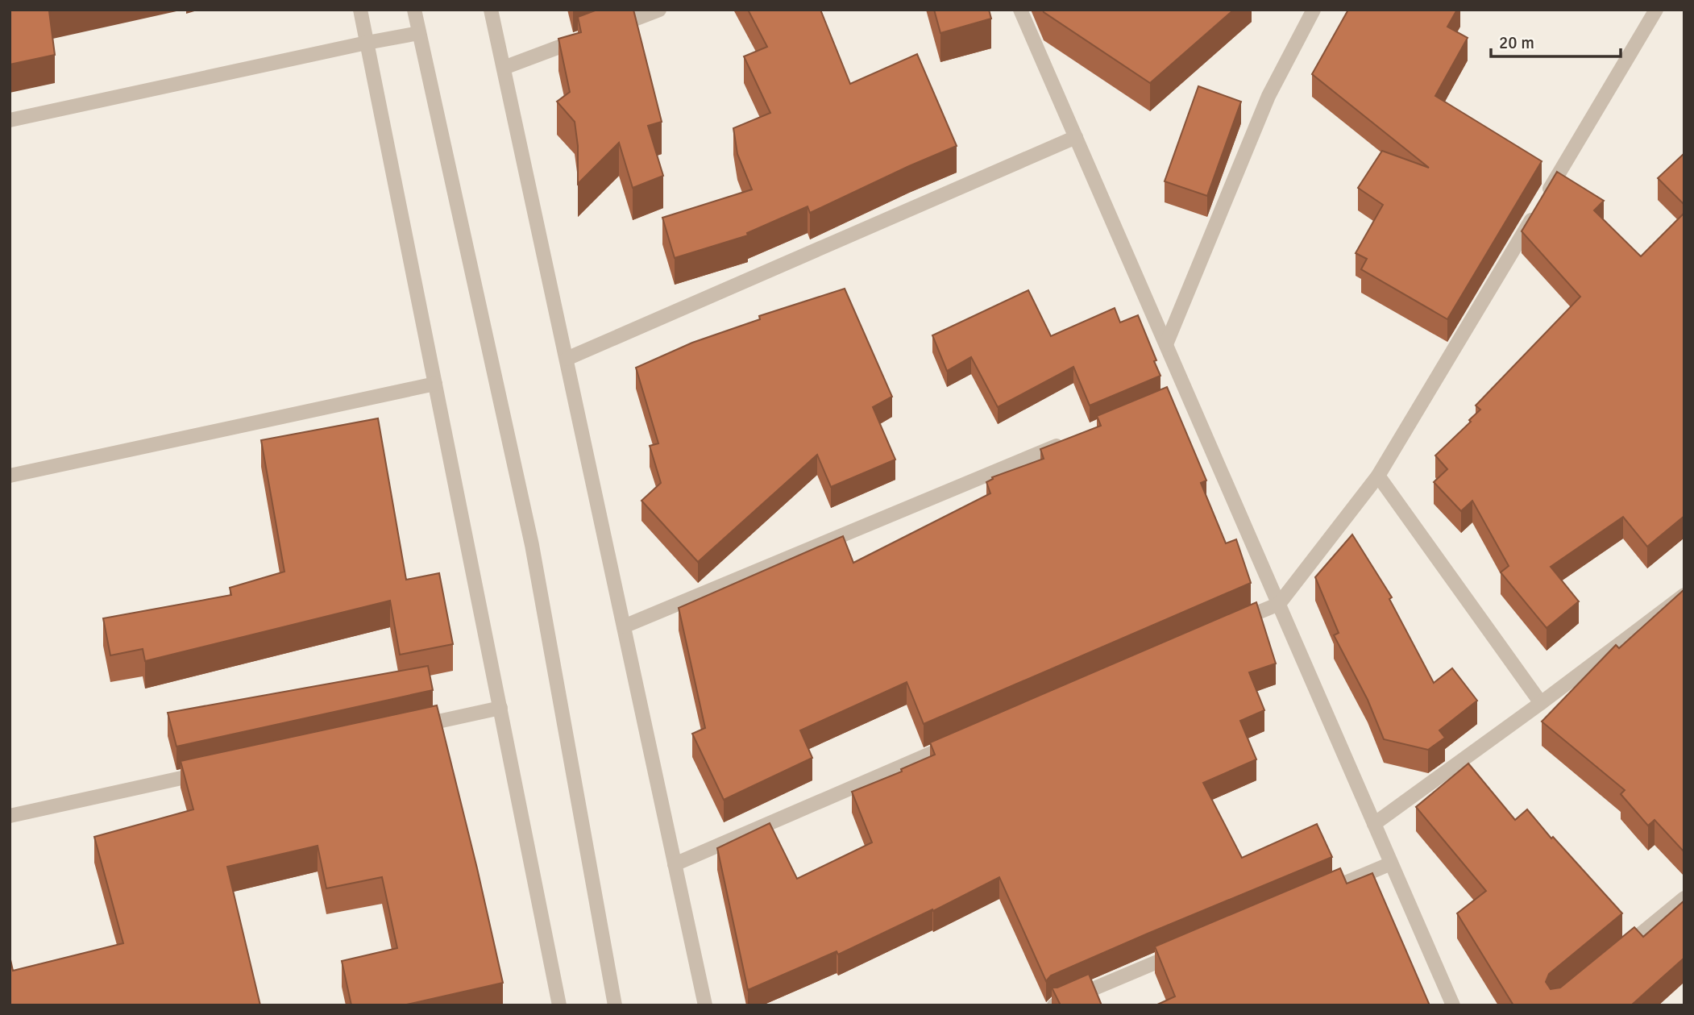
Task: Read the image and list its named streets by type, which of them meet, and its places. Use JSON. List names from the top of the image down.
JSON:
{
  "scale_bar": "20 m"
}
